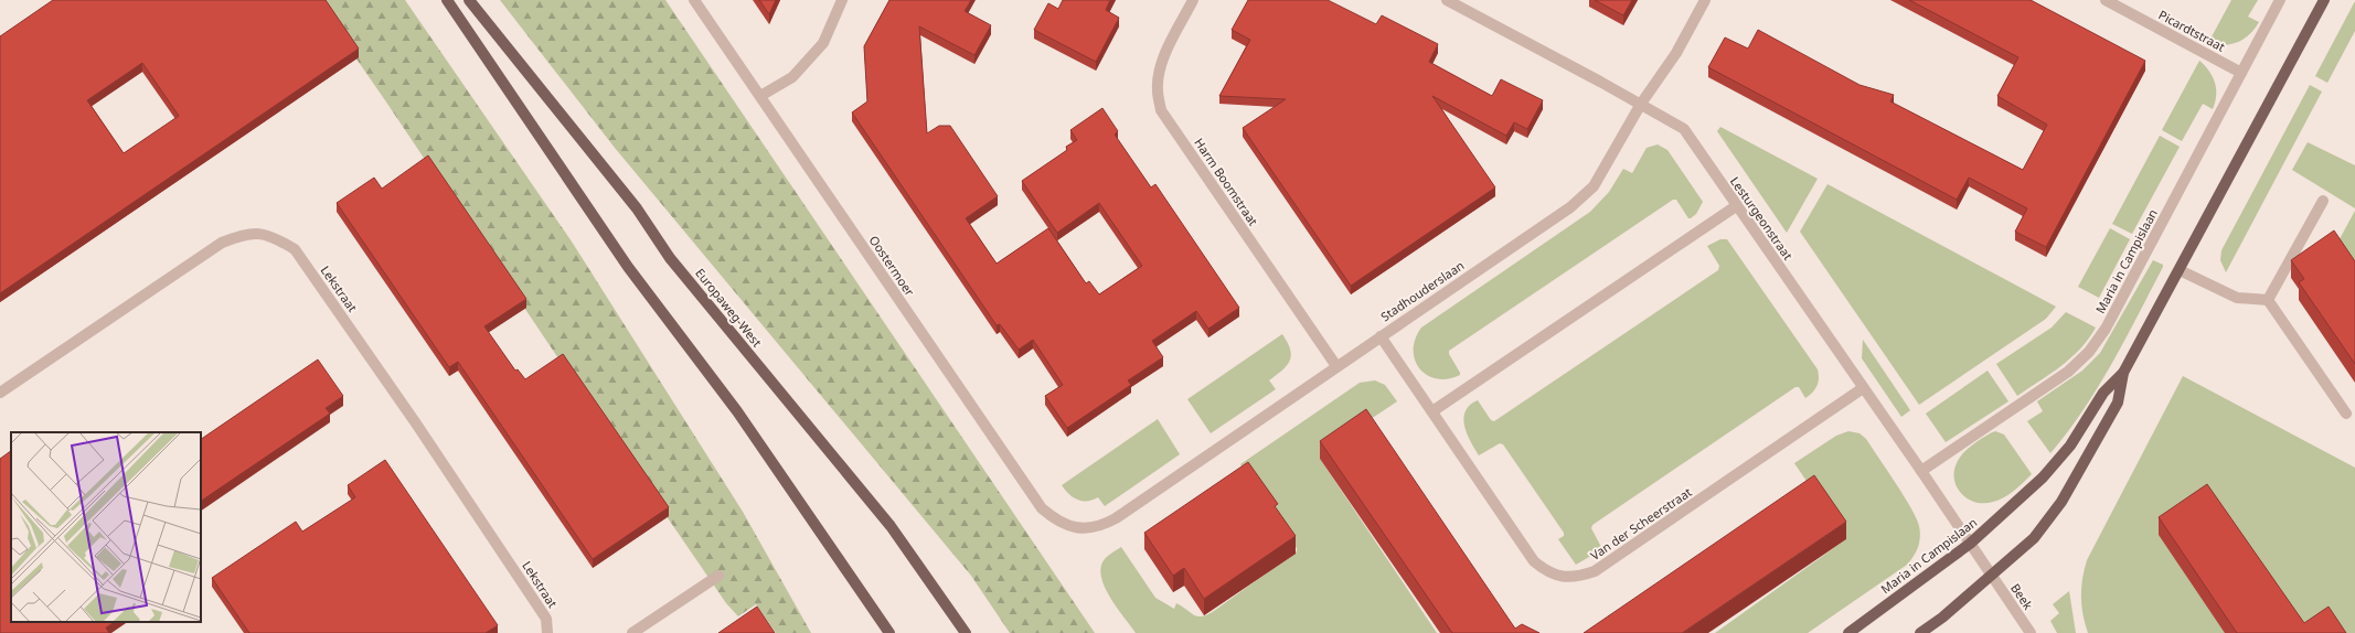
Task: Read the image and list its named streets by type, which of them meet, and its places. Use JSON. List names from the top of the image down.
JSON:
{
  "streets": {
    "main road": ["Maria in Campislaan", "Europaweg-West"],
    "street": [
      "Picardtstraat",
      "Harm Boomstraat",
      "Lesturgeonstraat",
      "Oostermoer",
      "Lekstraat",
      "Stadhouderslaan",
      "Van der Scheerstraat",
      "Beek"
    ]
  },
  "crossings": [
    ["Picardtstraat", "Maria in Campislaan"],
    ["Harm Boomstraat", "Stadhouderslaan"],
    ["Lesturgeonstraat", "Maria in Campislaan"],
    ["Lesturgeonstraat", "Stadhouderslaan"],
    ["Lesturgeonstraat", "Van der Scheerstraat"],
    ["Lesturgeonstraat", "Beek"],
    ["Maria in Campislaan", "Beek"],
    ["Oostermoer", "Stadhouderslaan"],
    ["Stadhouderslaan", "Van der Scheerstraat"]
  ]
}
